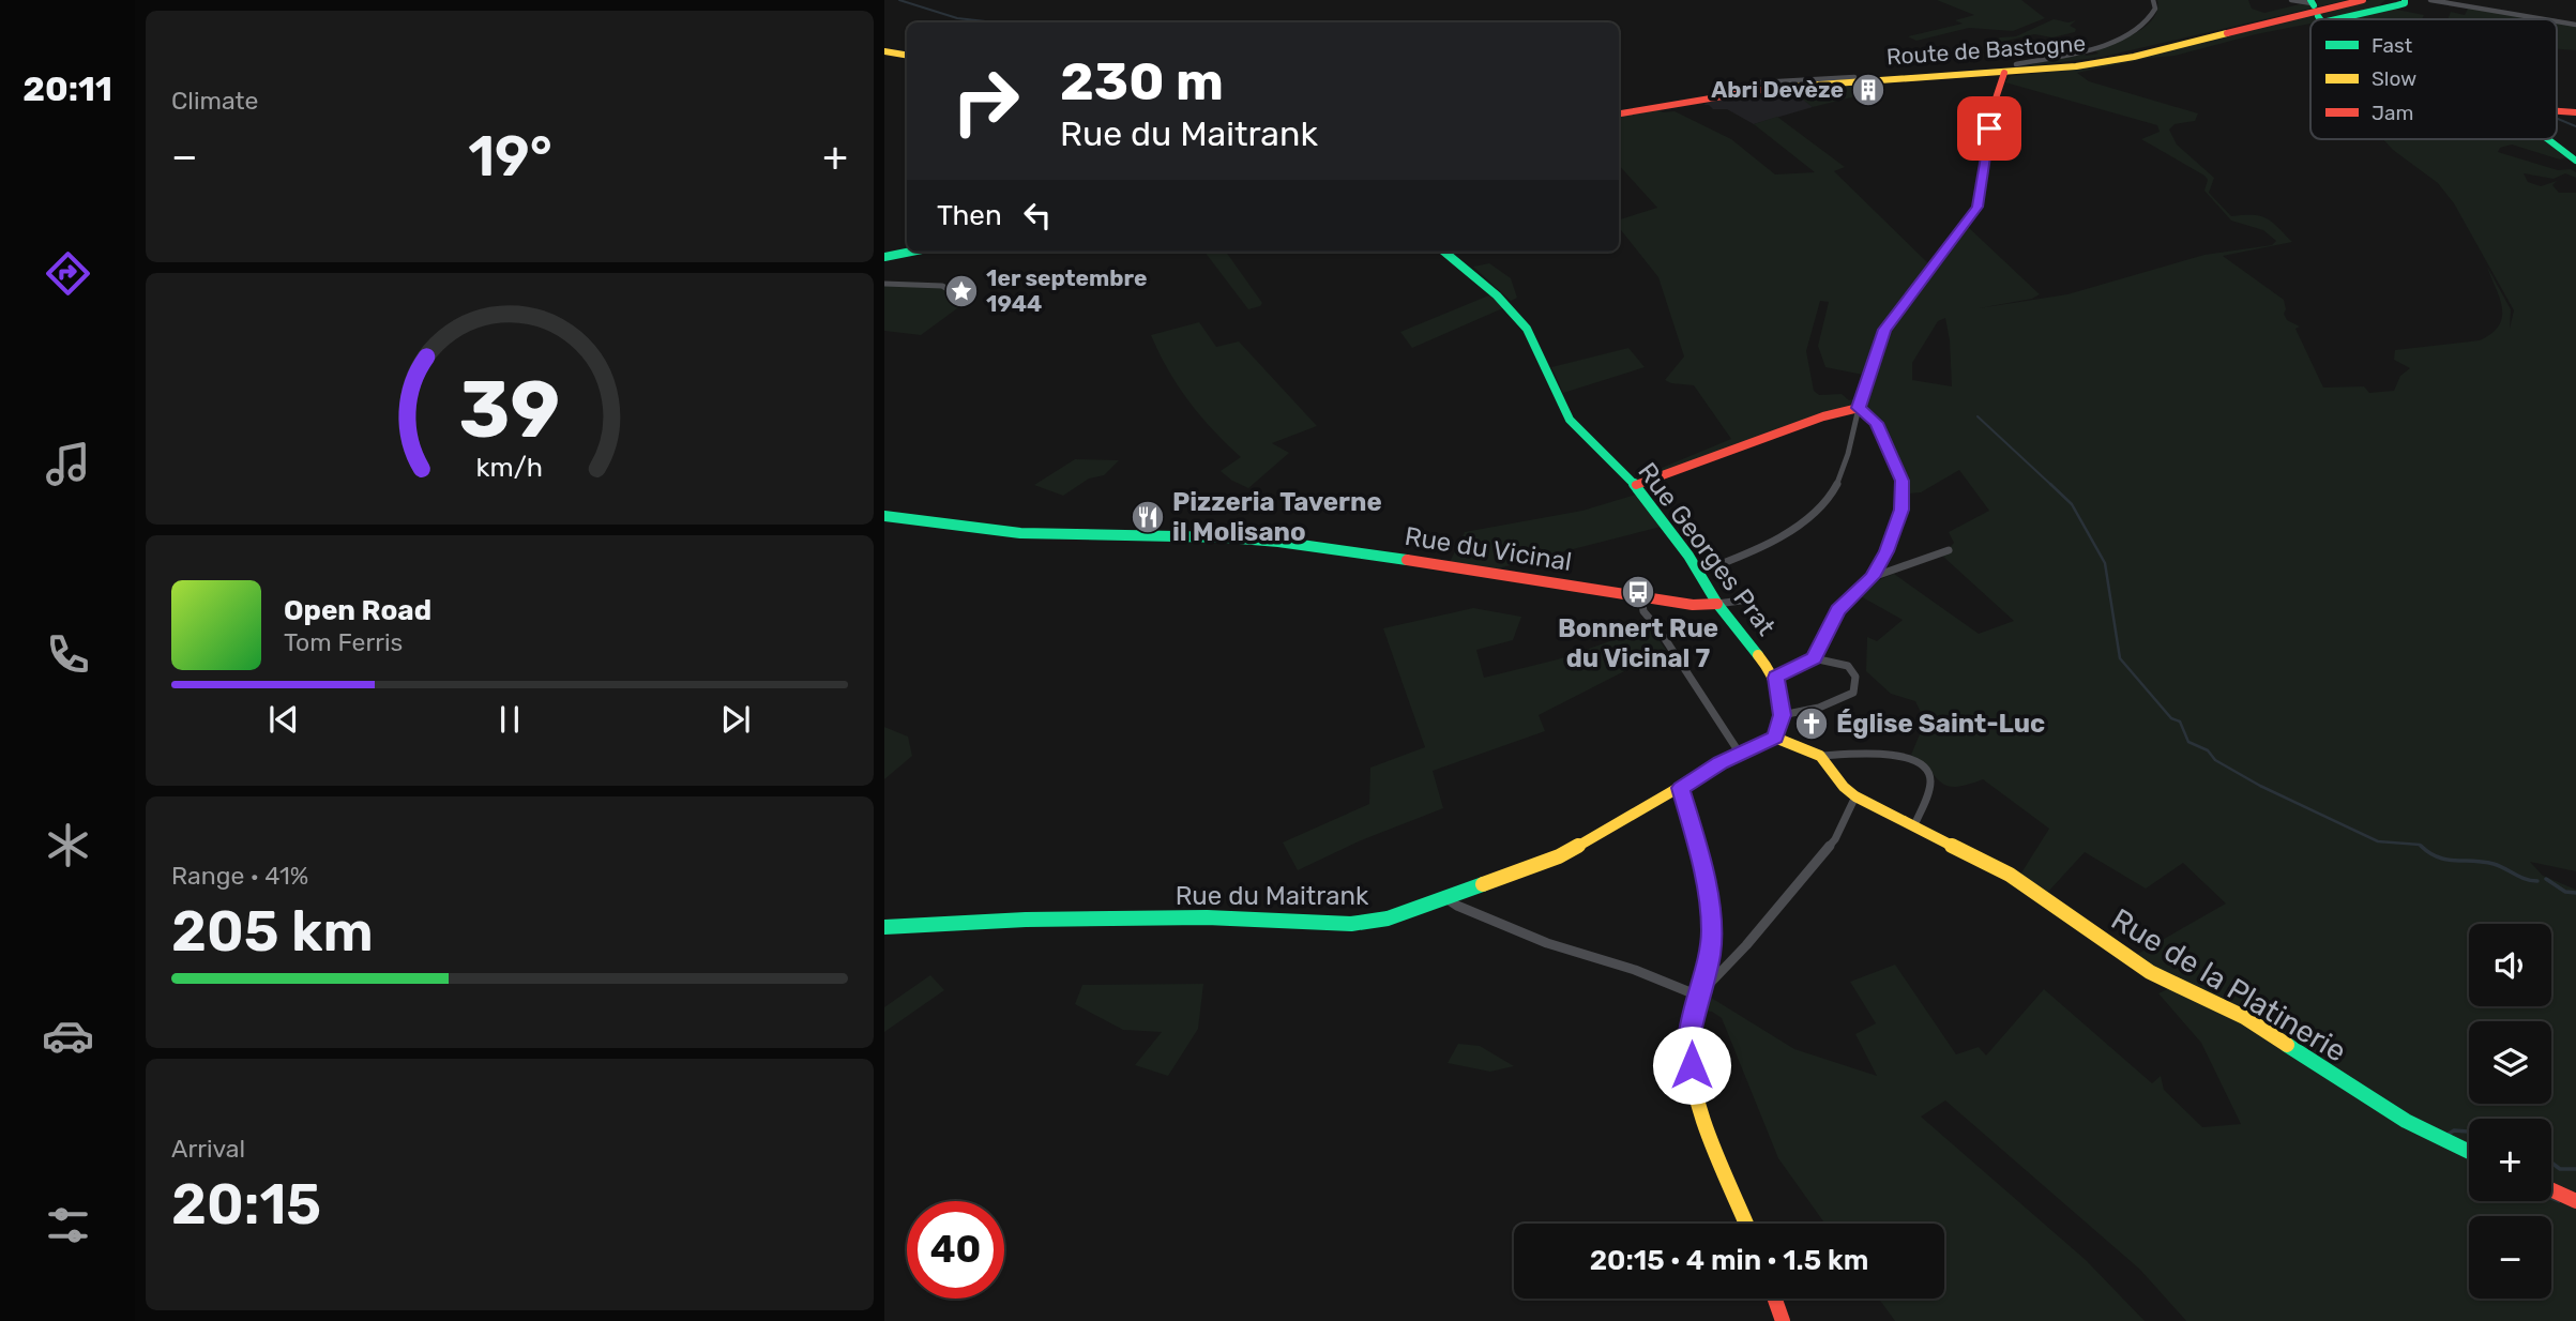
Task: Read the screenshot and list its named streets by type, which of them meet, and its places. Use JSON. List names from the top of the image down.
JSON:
{
  "streets": {
    "main road": [
      "Route de Bastogne",
      "Rue du Vicinal",
      "Rue Georges Prat",
      "Rue du Maitrank",
      "Rue de la Platinerie"
    ]
  },
  "crossings": [
    ["Rue du Vicinal", "Rue Georges Prat"]
  ],
  "places": {
    "building": ["Abri Devèze"],
    "place": ["1er septembre 1944"],
    "restaurant": ["Pizzeria Taverne il Molisano"],
    "bus stop": ["Bonnert Rue du Vicinal 7"],
    "church": ["Église Saint-Luc"]
  },
  "legend": ["Fast", "Slow", "Jam"],
  "page": {
    "tabs": "20:11",
    "tile": [
      "Climate",
      ["Range · 41%", "205 km"],
      ["Arrival", "20:15"]
    ],
    "turn": ["230 m", "Rue du Maitrank"],
    "heat": ["−", "19°", "+"],
    "then": "Then",
    "song": ["Open Road", "Tom Ferris"],
    "map_buttons": ["+", "−"],
    "limit": "40",
    "trip": "20:15 · 4 min · 1.5 km",
    "gauge": ["39", "km/h"]
  }
}
